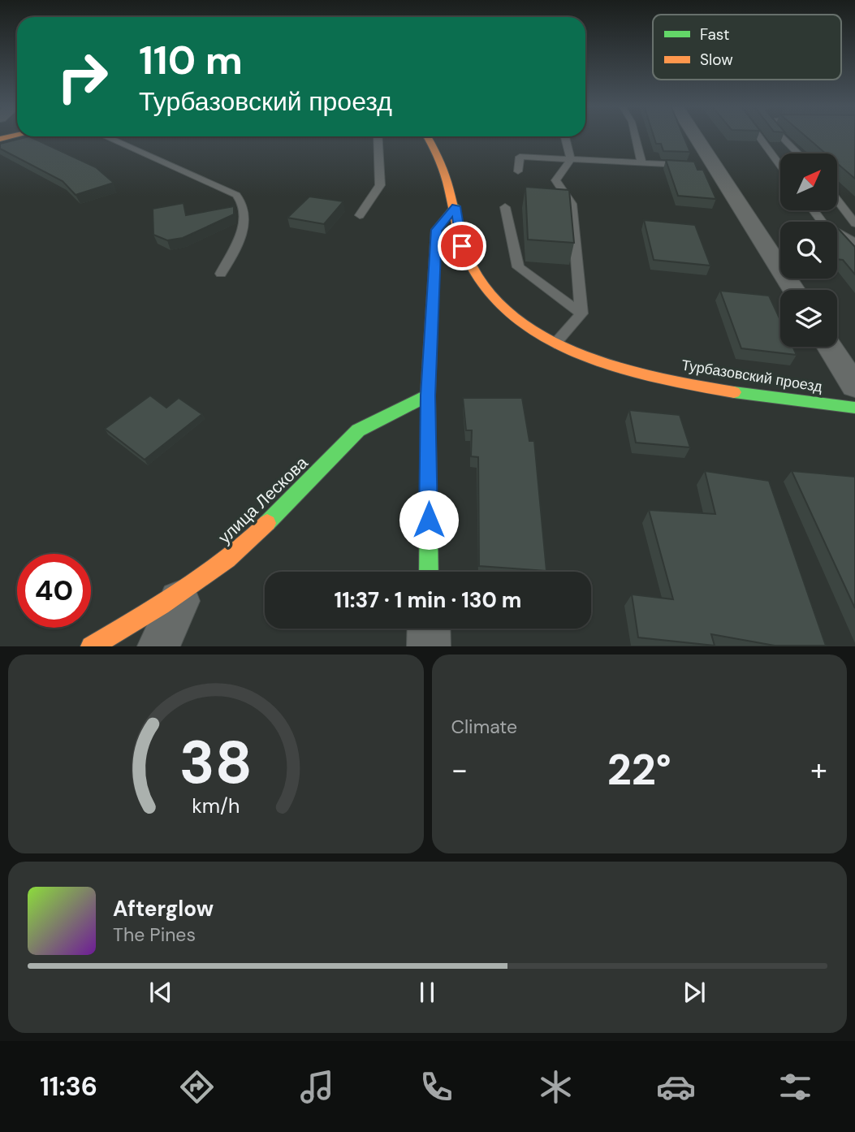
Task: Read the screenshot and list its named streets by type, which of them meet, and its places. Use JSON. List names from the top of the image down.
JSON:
{
  "streets": {
    "street": ["Турбазовский проезд", "улица Лескова"]
  },
  "legend": ["Fast", "Slow"],
  "north": "top right",
  "page": {
    "turn": ["110 m", "Турбазовский проезд"],
    "limit": "40",
    "trip": "11:37 · 1 min · 130 m",
    "tile": "Climate",
    "heat": ["−", "22°", "+"],
    "song": ["Afterglow", "The Pines"],
    "tabs": "11:36",
    "gauge": ["38", "km/h"]
  }
}
